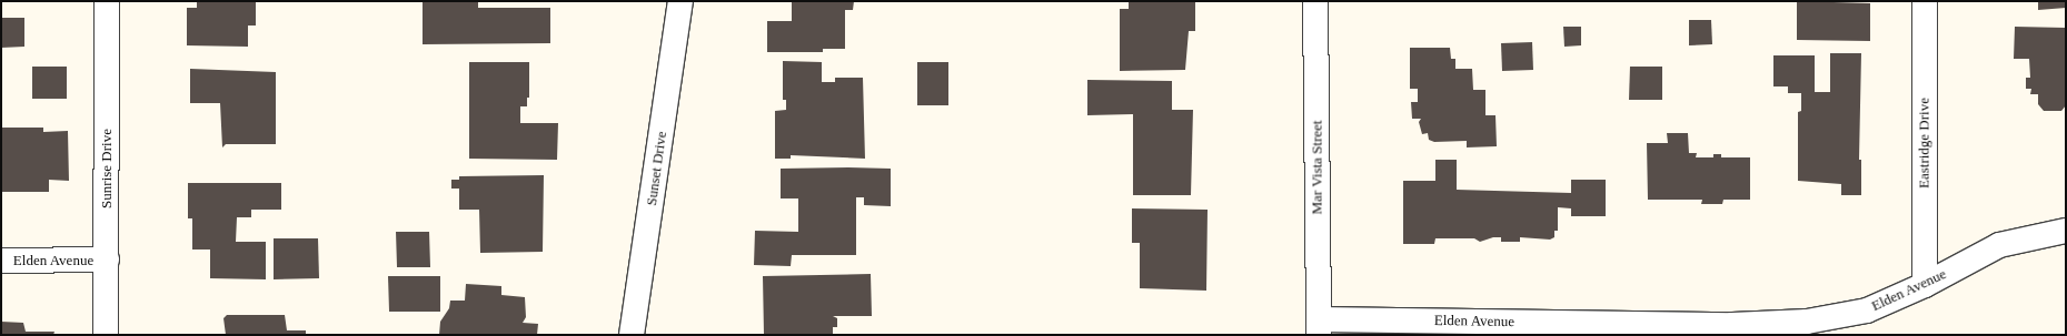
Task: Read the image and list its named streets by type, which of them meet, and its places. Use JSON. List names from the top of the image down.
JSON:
{
  "streets": {
    "street": [
      "Eastridge Drive",
      "Mar Vista Street",
      "Sunrise Drive",
      "Sunset Drive",
      "Elden Avenue"
    ]
  },
  "crossings": [
    ["Eastridge Drive", "Elden Avenue"],
    ["Mar Vista Street", "Elden Avenue"],
    ["Sunrise Drive", "Elden Avenue"]
  ]
}
